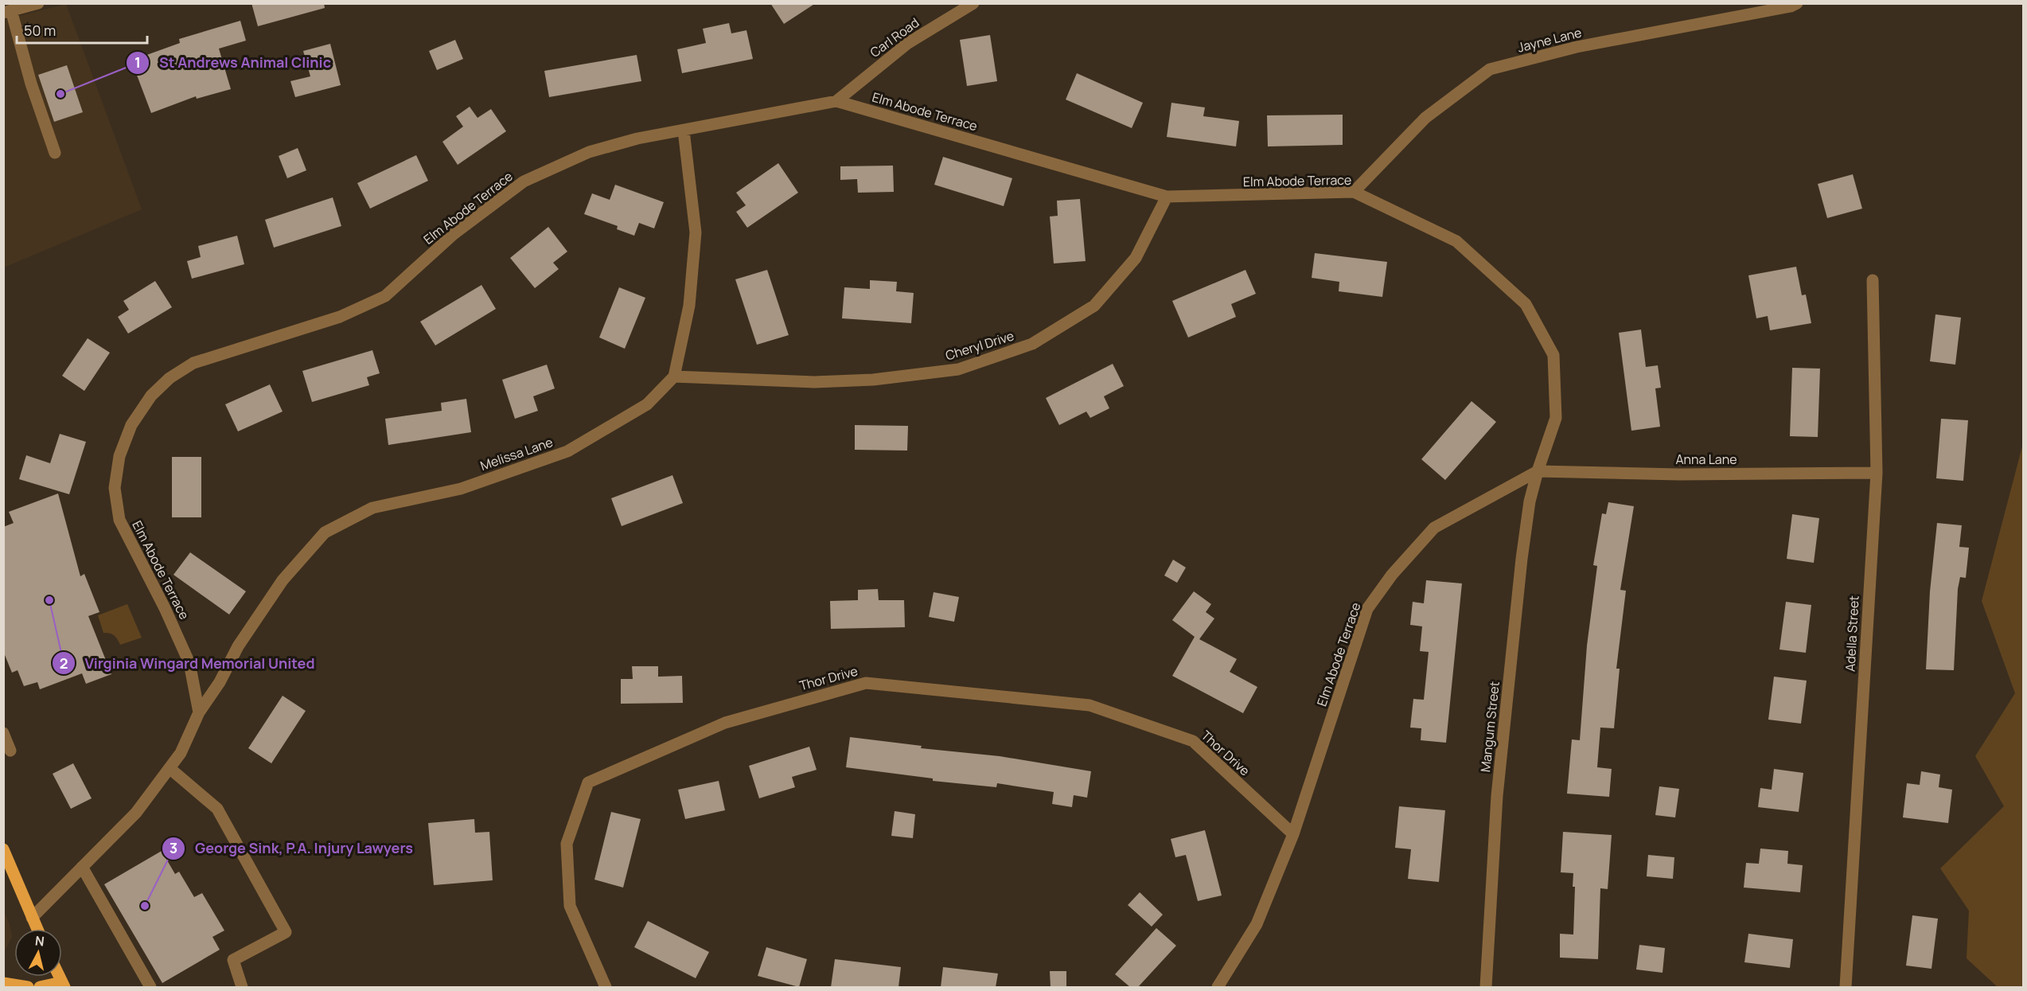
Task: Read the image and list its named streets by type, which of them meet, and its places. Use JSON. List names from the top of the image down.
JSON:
{
  "streets": {
    "street": [
      "Carl Road",
      "Jayne Lane",
      "Elm Abode Terrace",
      "Cheryl Drive",
      "Melissa Lane",
      "Anna Lane",
      "Adella Street",
      "Thor Drive",
      "Mangum Street"
    ]
  },
  "crossings": [
    ["Carl Road", "Elm Abode Terrace"],
    ["Jayne Lane", "Elm Abode Terrace"],
    ["Elm Abode Terrace", "Cheryl Drive"],
    ["Elm Abode Terrace", "Melissa Lane"],
    ["Elm Abode Terrace", "Anna Lane"],
    ["Elm Abode Terrace", "Thor Drive"],
    ["Elm Abode Terrace", "Mangum Street"],
    ["Cheryl Drive", "Melissa Lane"],
    ["Anna Lane", "Adella Street"],
    ["Anna Lane", "Mangum Street"]
  ],
  "places": ["St Andrews Animal Clinic", "Virginia Wingard Memorial United", "George Sink, P.A. Injury Lawyers"],
  "scale_bar": "50 m",
  "north": "top"
}
